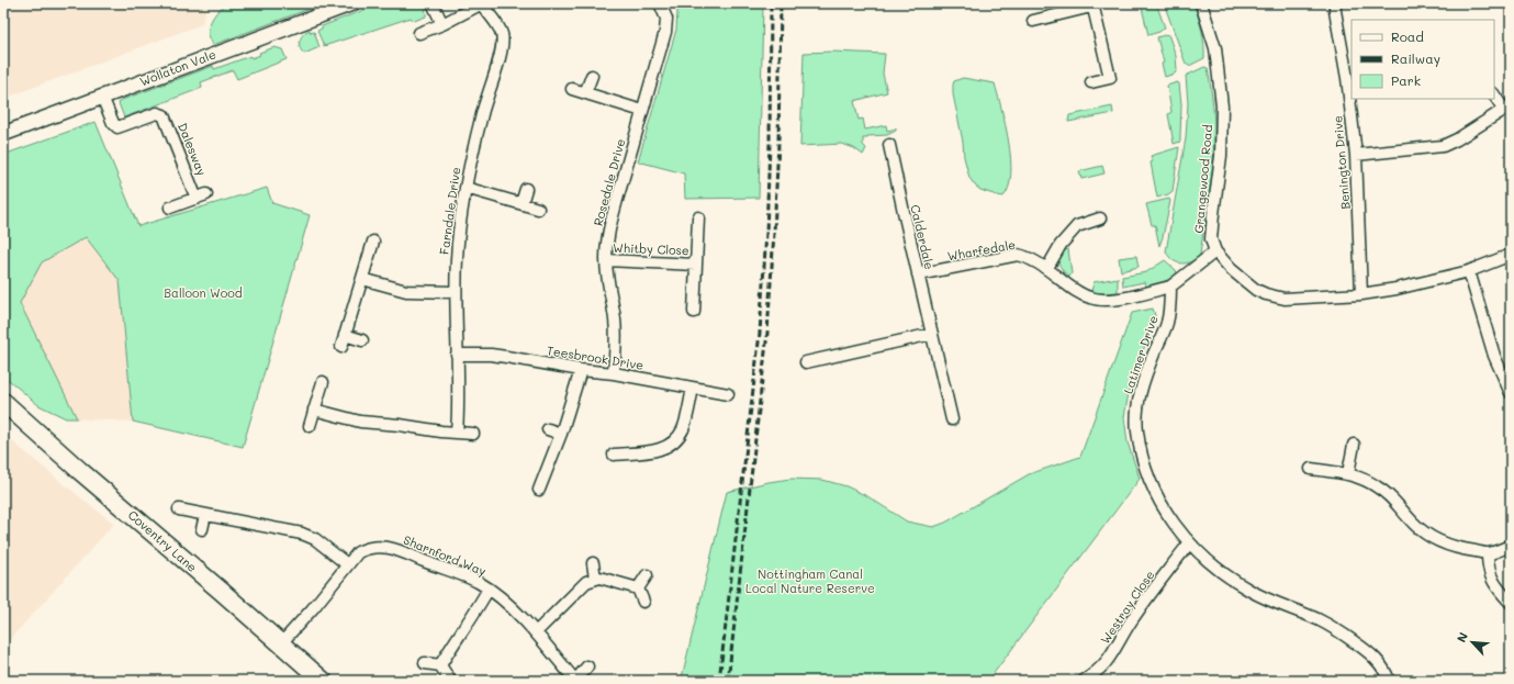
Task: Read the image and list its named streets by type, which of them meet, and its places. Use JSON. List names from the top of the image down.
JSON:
{
  "streets": {
    "main road": ["Coventry Lane"],
    "street": [
      "Wollaton Vale",
      "Dalesway",
      "Benington Drive",
      "Grangewood Road",
      "Rosedale Drive",
      "Farndale Drive",
      "Calderdale",
      "Whitby Close",
      "Wharfedale",
      "Latimer Drive",
      "Teesbrook Drive",
      "Sharnford Way",
      "Westray Close"
    ]
  },
  "crossings": [
    ["Wollaton Vale", "Dalesway"],
    ["Rosedale Drive", "Whitby Close"],
    ["Rosedale Drive", "Teesbrook Drive"],
    ["Farndale Drive", "Teesbrook Drive"],
    ["Calderdale", "Wharfedale"],
    ["Wharfedale", "Latimer Drive"],
    ["Latimer Drive", "Westray Close"],
    ["Coventry Lane", "Sharnford Way"]
  ],
  "parks": ["Balloon Wood", "Nottingham Canal Local Nature Reserve"],
  "legend": ["Road", "Railway", "Park"],
  "north": "top left"
}
